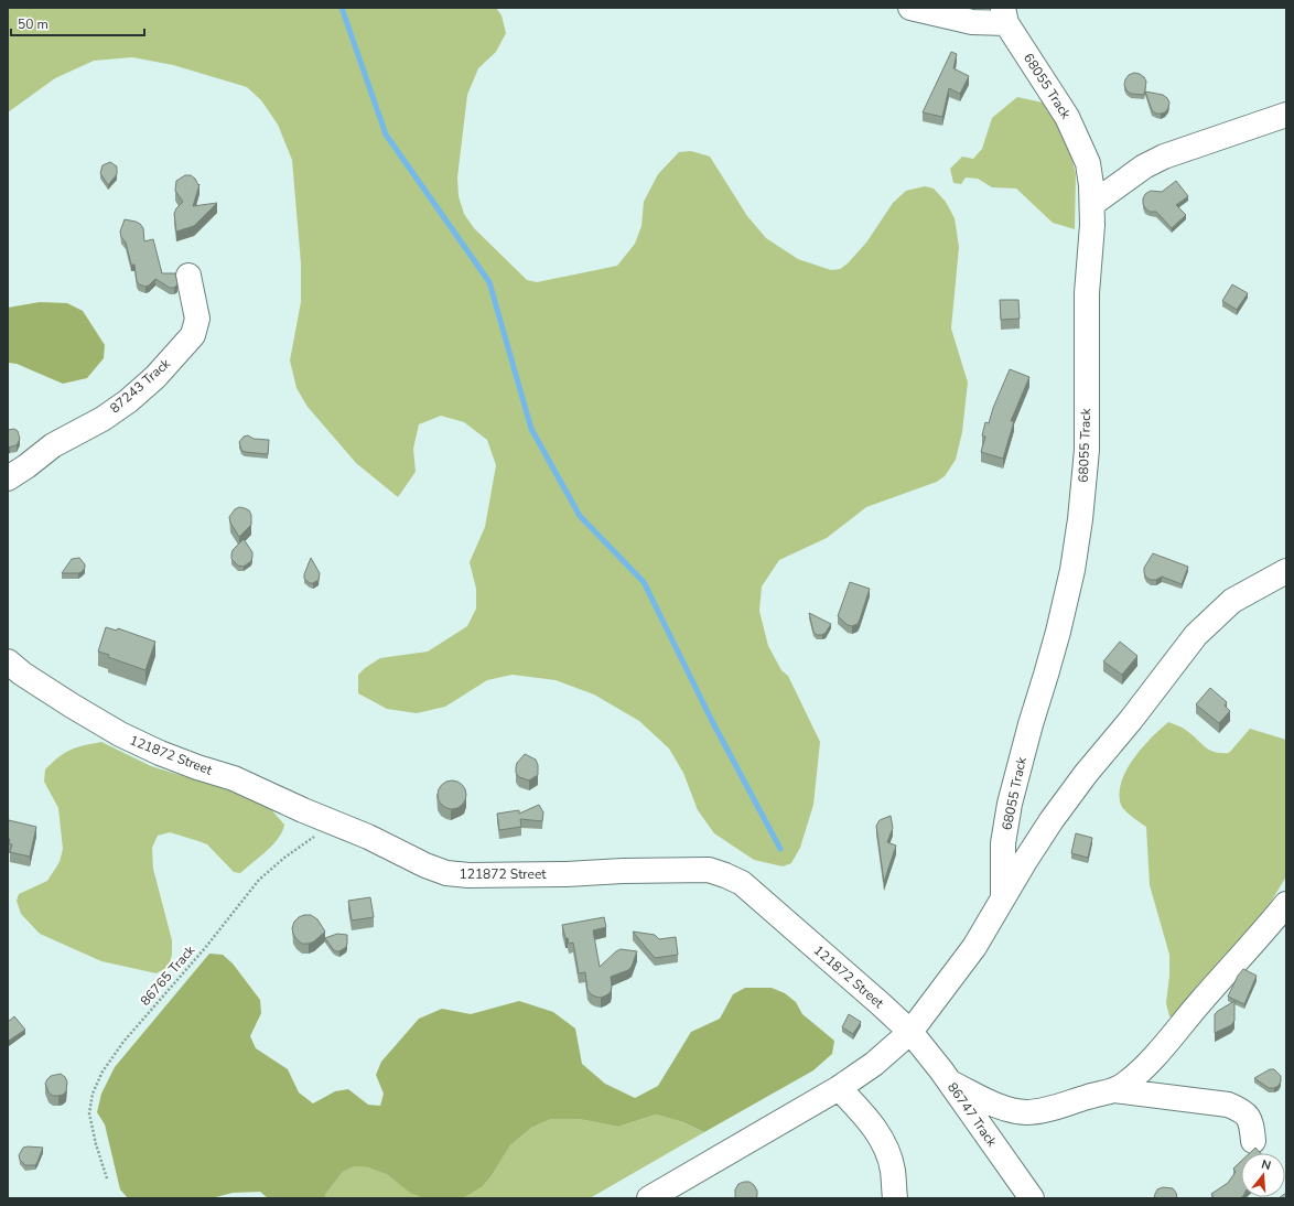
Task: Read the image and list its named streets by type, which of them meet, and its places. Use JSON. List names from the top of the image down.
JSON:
{
  "streets": {
    "street": [
      "68055 Track",
      "87243 Track",
      "121872 Street",
      "86747 Track"
    ],
    "path": ["86765 Track"]
  },
  "crossings": [
    ["121872 Street", "86765 Track"],
    ["121872 Street", "86747 Track"]
  ],
  "scale_bar": "50 m",
  "north": "top"
}
